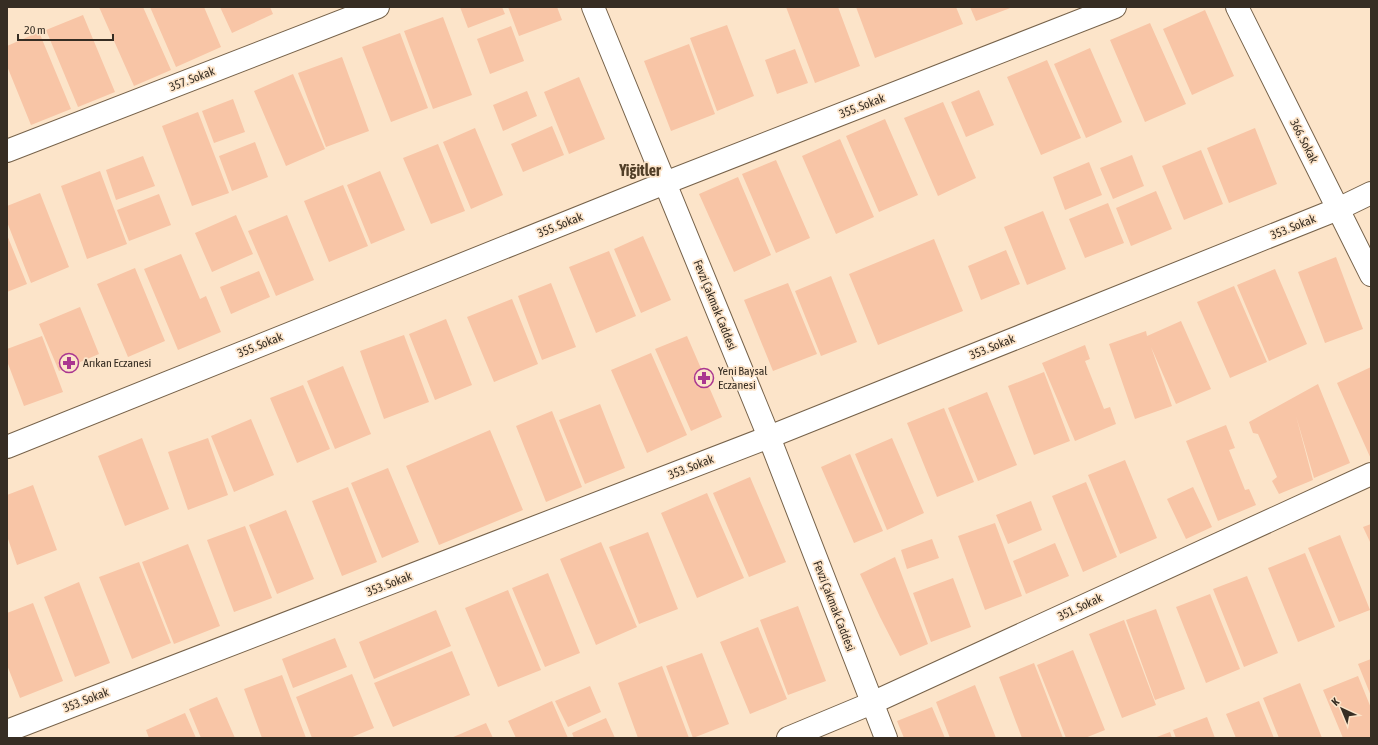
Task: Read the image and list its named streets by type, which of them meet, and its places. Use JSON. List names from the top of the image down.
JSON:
{
  "streets": {
    "street": [
      "357. Sokak",
      "355. Sokak",
      "366. Sokak",
      "353. Sokak",
      "Fevzi Çakmak Caddesi",
      "351. Sokak"
    ]
  },
  "crossings": [
    ["355. Sokak", "Fevzi Çakmak Caddesi"],
    ["366. Sokak", "353. Sokak"],
    ["353. Sokak", "Fevzi Çakmak Caddesi"],
    ["Fevzi Çakmak Caddesi", "351. Sokak"]
  ],
  "districts": ["Yiğitler"],
  "places": {
    "pharmacy": ["Arıkan Eczanesi", "Yeni Baysal Eczanesi"]
  },
  "scale_bar": "20 m",
  "north": "top left"
}
